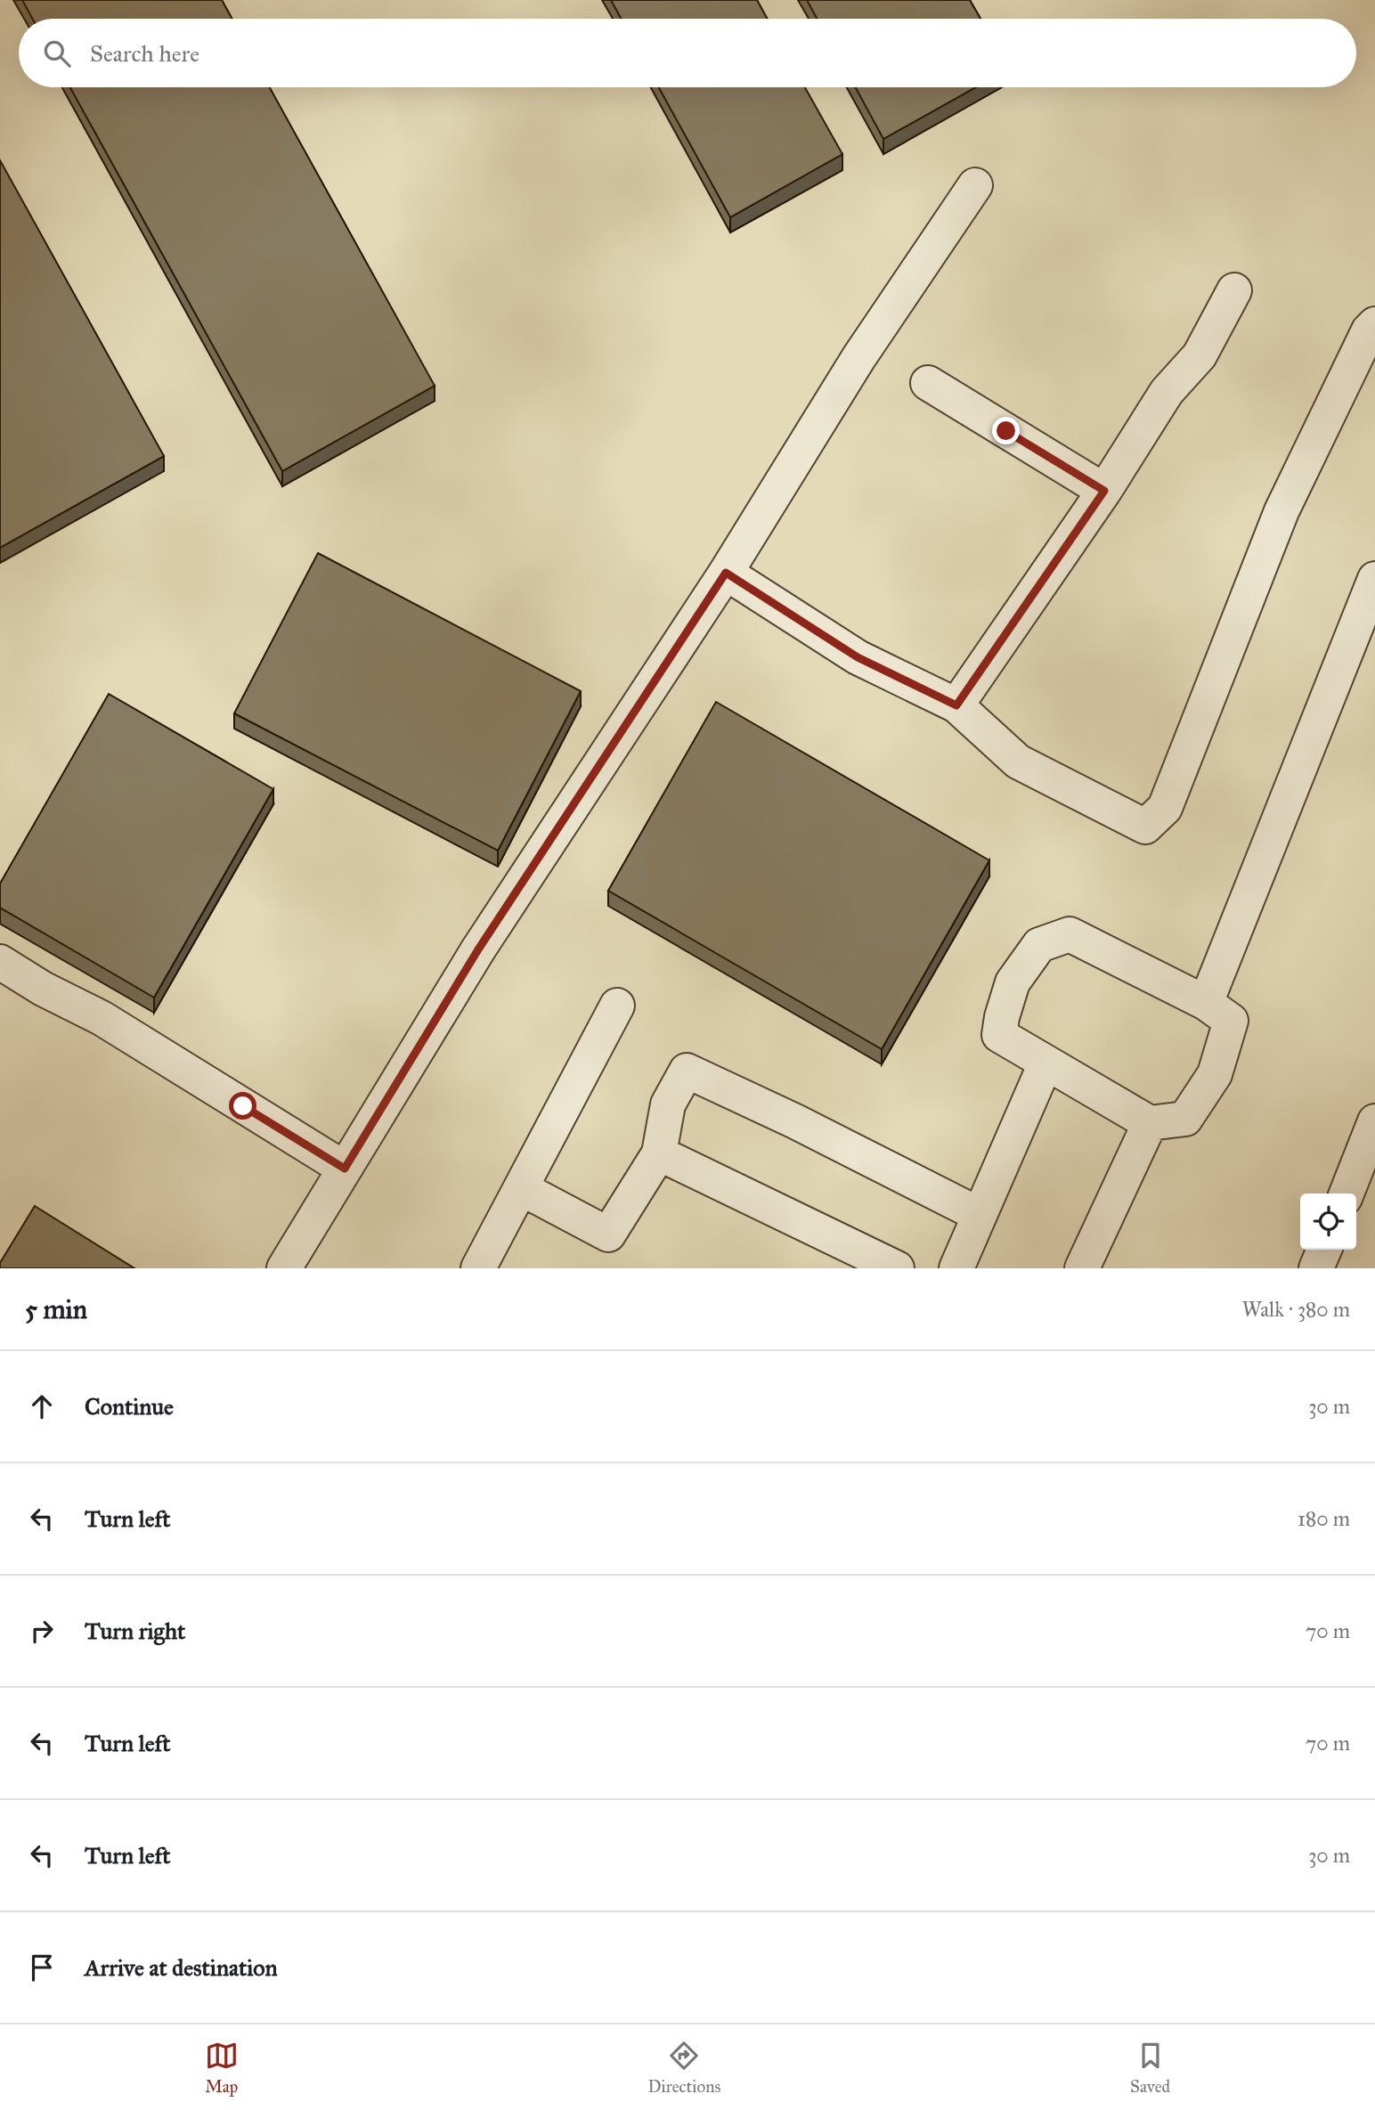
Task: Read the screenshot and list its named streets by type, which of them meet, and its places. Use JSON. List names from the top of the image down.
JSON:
{
  "page": {
    "search": "Search here",
    "heading": ["5 min", "Walk · 380 m"],
    "list": [
      ["Continue", "30 m"],
      ["Turn left", "180 m"],
      ["Turn right", "70 m"],
      ["Turn left", "70 m"],
      ["Turn left", "30 m"],
      "Arrive at destination"
    ],
    "nav": ["Map", "Directions", "Saved"]
  }
}
